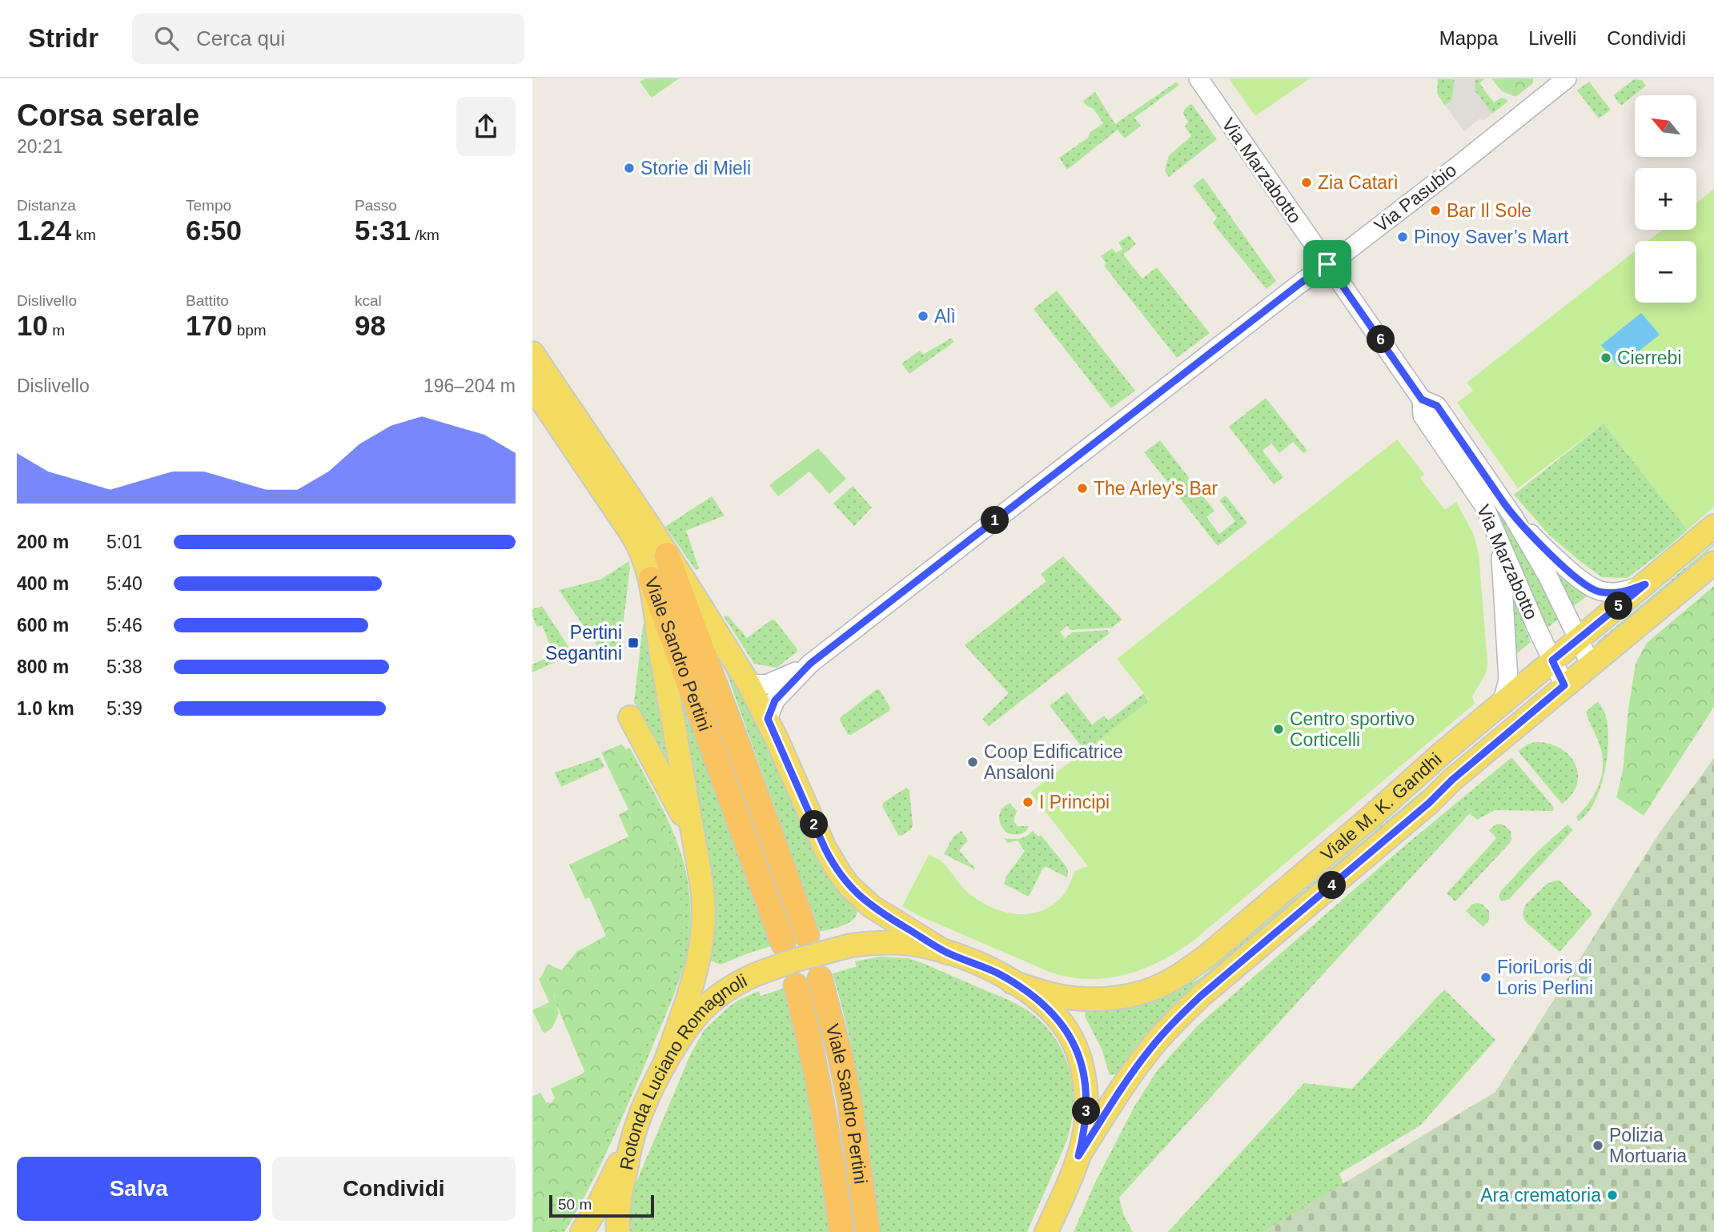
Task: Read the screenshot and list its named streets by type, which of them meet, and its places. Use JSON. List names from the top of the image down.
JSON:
{
  "streets": {
    "highway": ["Viale Sandro Pertini"],
    "main road": ["Viale M. K. Gandhi", "Rotonda Luciano Romagnoli"],
    "street": ["Via Marzabotto", "Via Pasubio"]
  },
  "crossings": [
    ["Via Marzabotto", "Via Pasubio"],
    ["Via Marzabotto", "Viale M. K. Gandhi"],
    ["Via Pasubio", "Viale Sandro Pertini"],
    ["Viale Sandro Pertini", "Rotonda Luciano Romagnoli"],
    ["Viale M. K. Gandhi", "Rotonda Luciano Romagnoli"]
  ],
  "places": {
    "other": [
      "Storie di Mieli",
      "Zia Catarì",
      "Bar Il Sole",
      "Pinoy Saver’s Mart",
      "Alì",
      "Cierrebi",
      "The Arley's Bar",
      "Centro sportivo Corticelli",
      "Coop Edificatrice Ansaloni",
      "I Principi",
      "FioriLoris di Loris Perlini",
      "Polizia Mortuaria",
      "Ara crematoria"
    ],
    "transit": ["Pertini Segantini"]
  },
  "scale_bar": "50 m",
  "north": "top left",
  "page": {
    "header": "Stridr",
    "search": "Cerca qui",
    "nav": ["Mappa", "Livelli", "Condividi"],
    "heading": ["Corsa serale", "20:21"],
    "map_buttons": ["+", "−"],
    "stats": [
      ["Distanza", "1.24 km"],
      ["Tempo", "6:50"],
      ["Passo", "5:31 /km"],
      ["Dislivello", "10 m"],
      ["Battito", "170 bpm"],
      ["kcal", "98"]
    ],
    "pins": [
      "6",
      "1",
      "5",
      "2",
      "4",
      "3"
    ],
    "chart": ["Dislivello", "196–204 m"],
    "list": [
      {
        "name": "200 m",
        "note": "5:01"
      },
      {
        "name": "400 m",
        "note": "5:40"
      },
      {
        "name": "600 m",
        "note": "5:46"
      },
      {
        "name": "800 m",
        "note": "5:38"
      },
      {
        "name": "1.0 km",
        "note": "5:39"
      }
    ],
    "buttons": ["Salva", "Condividi"],
    "scale": "50 m"
  }
}
